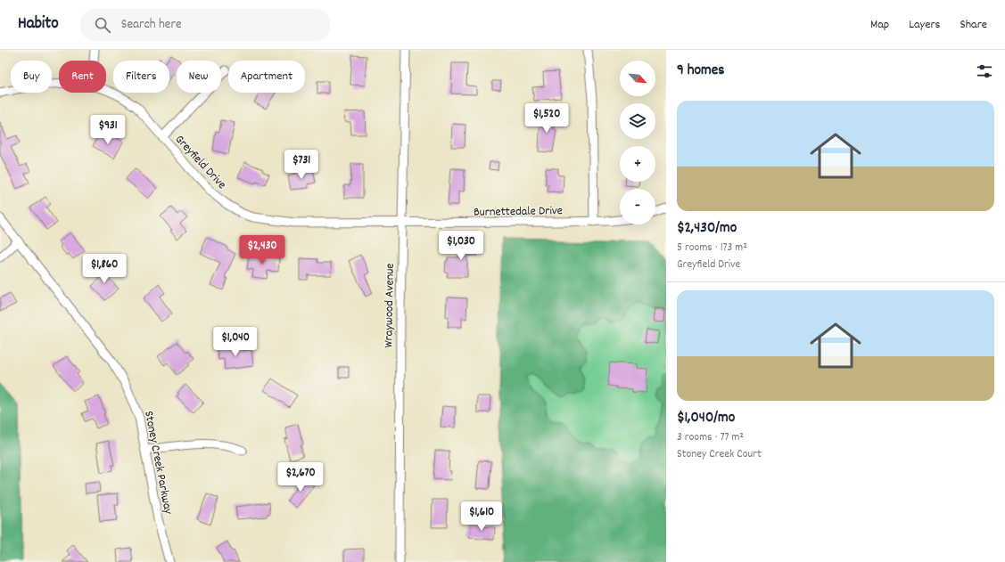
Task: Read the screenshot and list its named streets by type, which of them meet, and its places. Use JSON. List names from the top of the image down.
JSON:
{
  "streets": {
    "street": [
      "Greyfield Drive",
      "Burnettedale Drive",
      "Wraywood Avenue",
      "Stoney Creek Parkway"
    ]
  },
  "crossings": [
    ["Greyfield Drive", "Burnettedale Drive"],
    ["Greyfield Drive", "Wraywood Avenue"],
    ["Burnettedale Drive", "Wraywood Avenue"]
  ],
  "north": "bottom right",
  "page": {
    "header": "Habito",
    "search": "Search here",
    "nav": ["Map", "Layers", "Share"],
    "heading": "9 homes",
    "map_buttons": ["+", "−"],
    "chip": [
      "Buy",
      "Rent",
      "Filters",
      "New",
      "Apartment"
    ],
    "list": [
      {
        "name": "$2,430/mo",
        "note": "5 rooms · 173 m² · Greyfield Drive"
      },
      {
        "name": "$1,040/mo",
        "note": "3 rooms · 77 m² · Stoney Creek Court"
      }
    ],
    "price": [
      "$1,520",
      "$931",
      "$731",
      "$1,030",
      "$2,430",
      "$1,860",
      "$1,040",
      "$2,670",
      "$1,610"
    ]
  }
}
